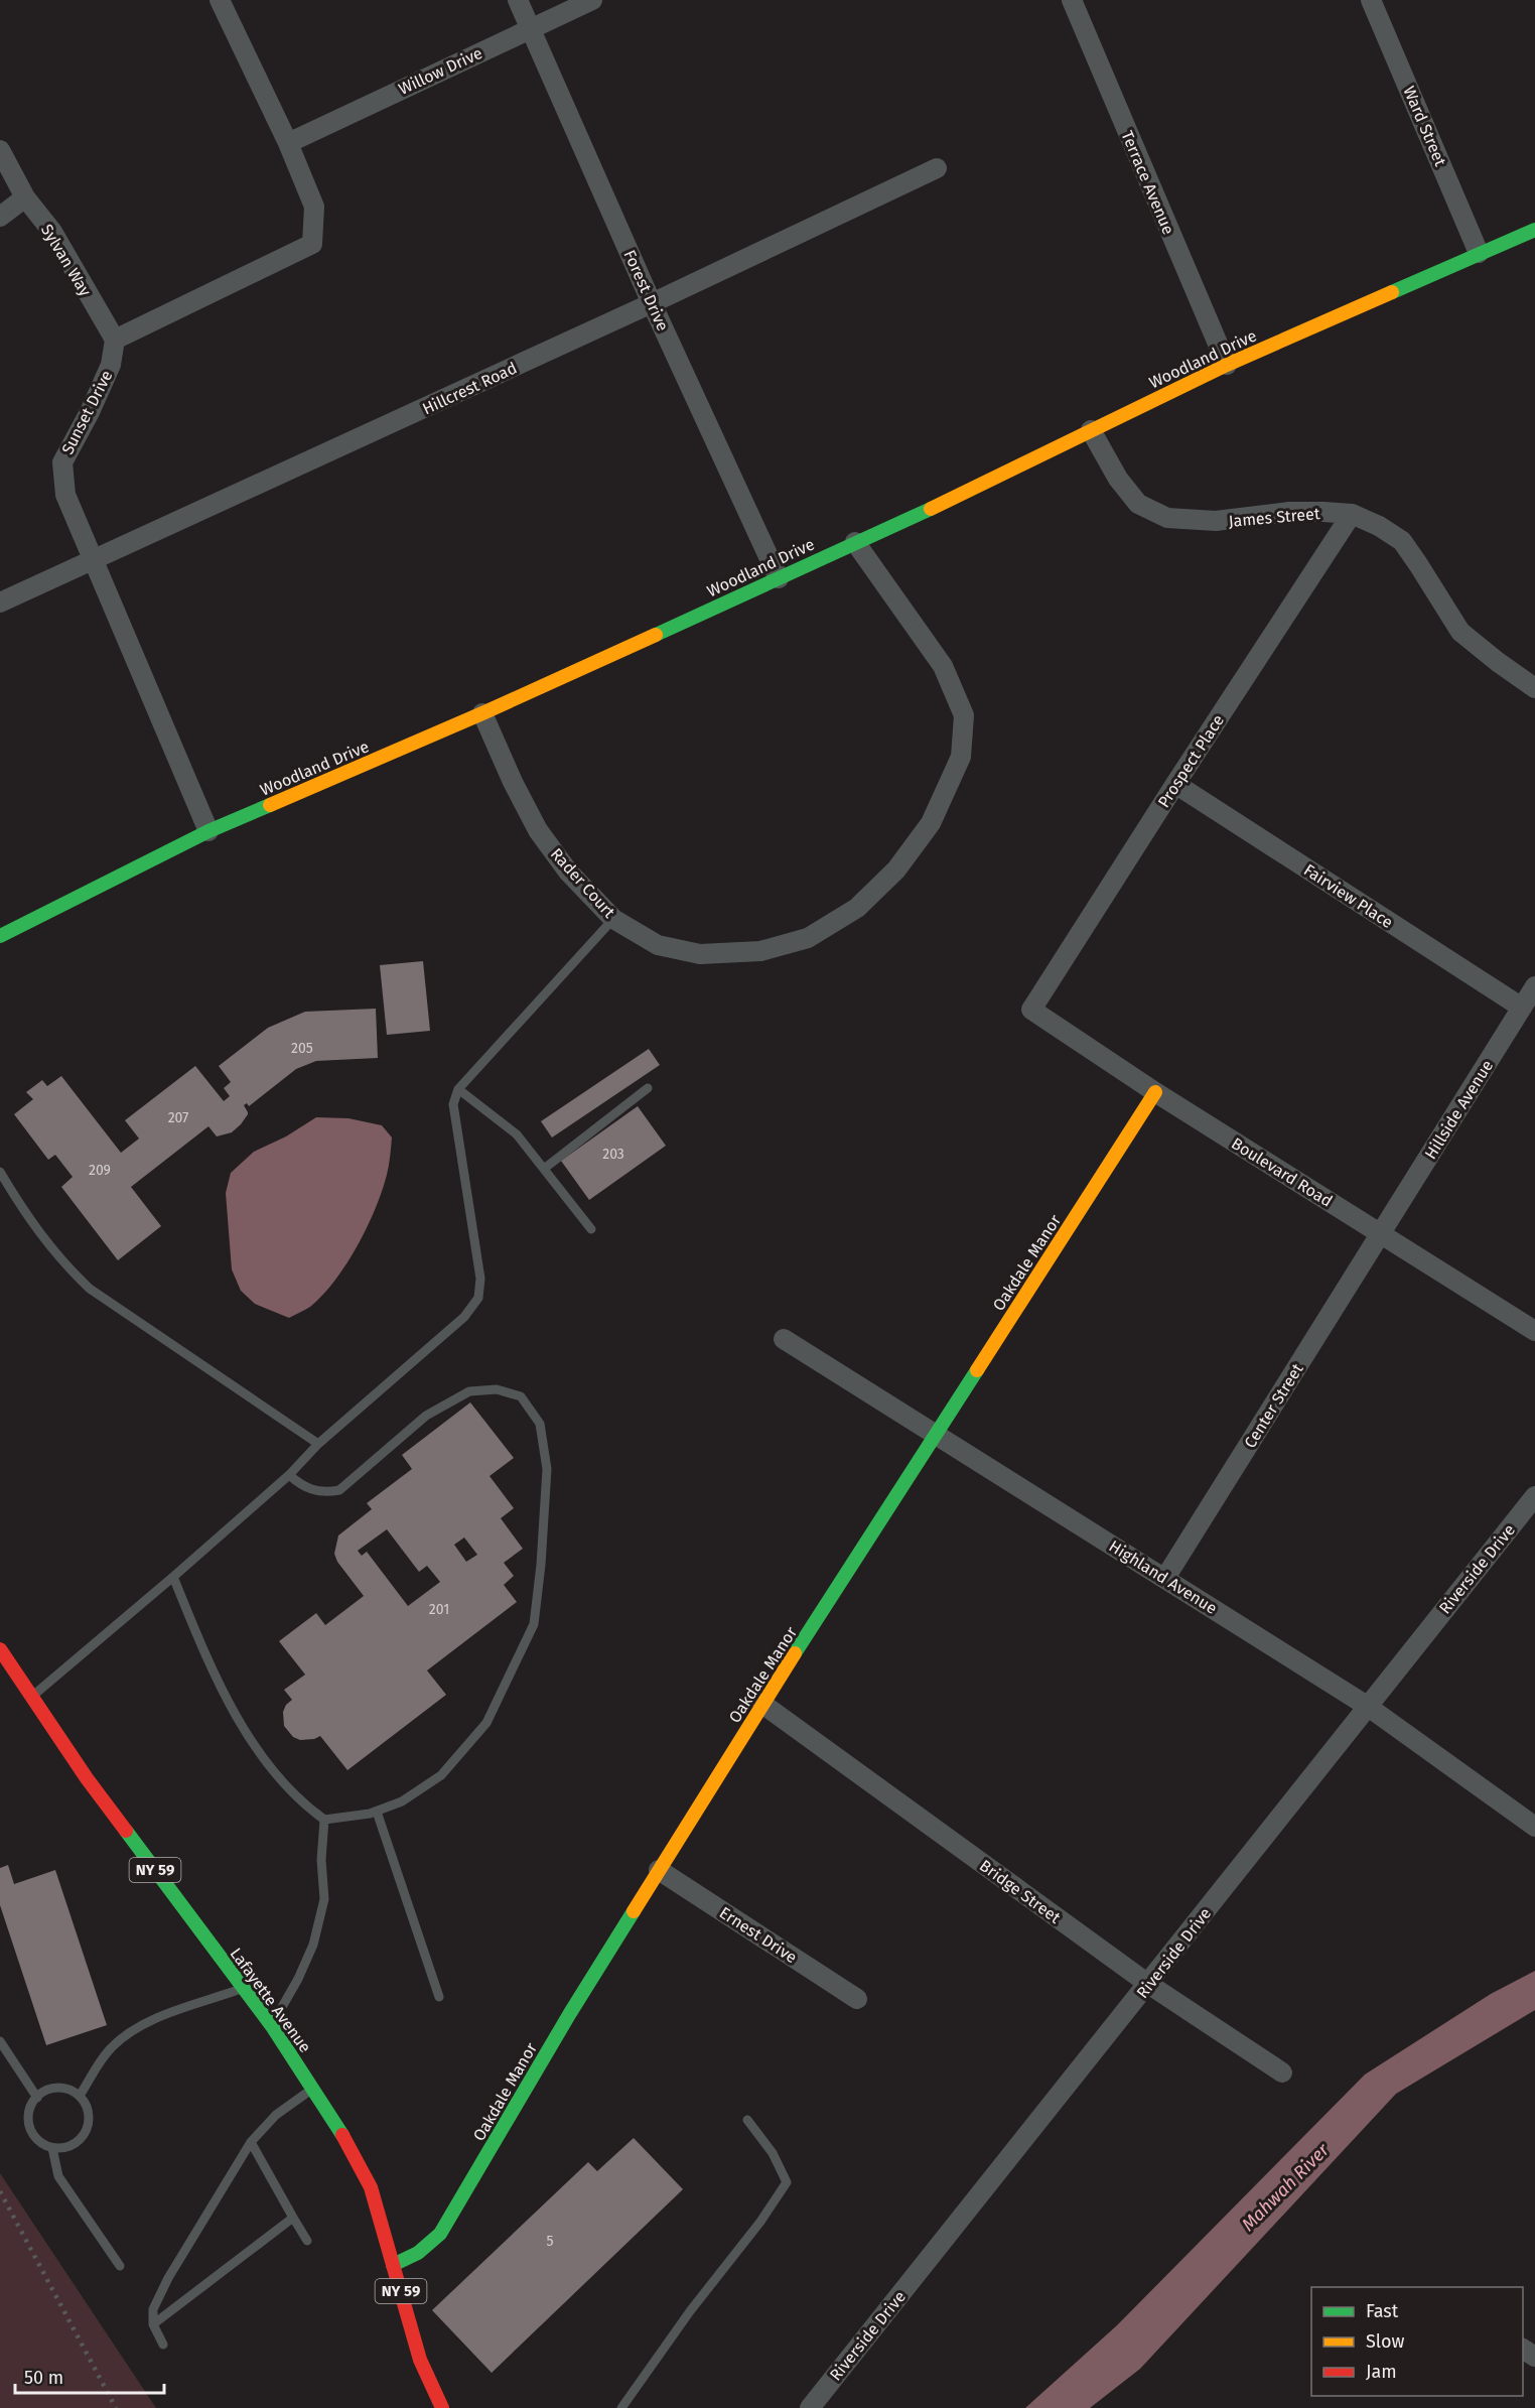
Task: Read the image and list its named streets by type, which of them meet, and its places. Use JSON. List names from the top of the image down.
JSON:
{
  "streets": {
    "street": [
      "Willow Drive",
      "Ward Street",
      "Terrace Avenue",
      "Sylvan Way",
      "Forest Drive",
      "Woodland Drive",
      "Hillcrest Road",
      "Sunset Drive",
      "James Street",
      "Prospect Place",
      "Rader Court",
      "Fairview Place",
      "Hillside Avenue",
      "Boulevard Road",
      "Oakdale Manor",
      "Center Street",
      "Riverside Drive",
      "Highland Avenue",
      "NY 59",
      "Bridge Street",
      "Ernest Drive",
      "Lafayette Avenue"
    ]
  },
  "crossings": [
    ["Willow Drive", "Forest Drive"],
    ["Ward Street", "Woodland Drive"],
    ["Terrace Avenue", "Woodland Drive"],
    ["Sylvan Way", "Sunset Drive"],
    ["Forest Drive", "Woodland Drive"],
    ["Forest Drive", "Hillcrest Road"],
    ["Woodland Drive", "Sunset Drive"],
    ["Woodland Drive", "James Street"],
    ["Woodland Drive", "Rader Court"],
    ["Hillcrest Road", "Sunset Drive"],
    ["James Street", "Prospect Place"],
    ["Prospect Place", "Fairview Place"],
    ["Prospect Place", "Boulevard Road"],
    ["Fairview Place", "Hillside Avenue"],
    ["Hillside Avenue", "Boulevard Road"],
    ["Hillside Avenue", "Center Street"],
    ["Boulevard Road", "Oakdale Manor"],
    ["Boulevard Road", "Center Street"],
    ["Oakdale Manor", "Highland Avenue"],
    ["Oakdale Manor", "Bridge Street"],
    ["Oakdale Manor", "Ernest Drive"],
    ["Oakdale Manor", "Lafayette Avenue"],
    ["Center Street", "Highland Avenue"],
    ["Riverside Drive", "Highland Avenue"],
    ["Riverside Drive", "Bridge Street"]
  ],
  "water": ["Mahwah River"],
  "house_numbers": [
    "205",
    "207",
    "203",
    "209",
    "201",
    "5"
  ],
  "legend": ["Fast", "Slow", "Jam"],
  "scale_bar": "50 m"
}
